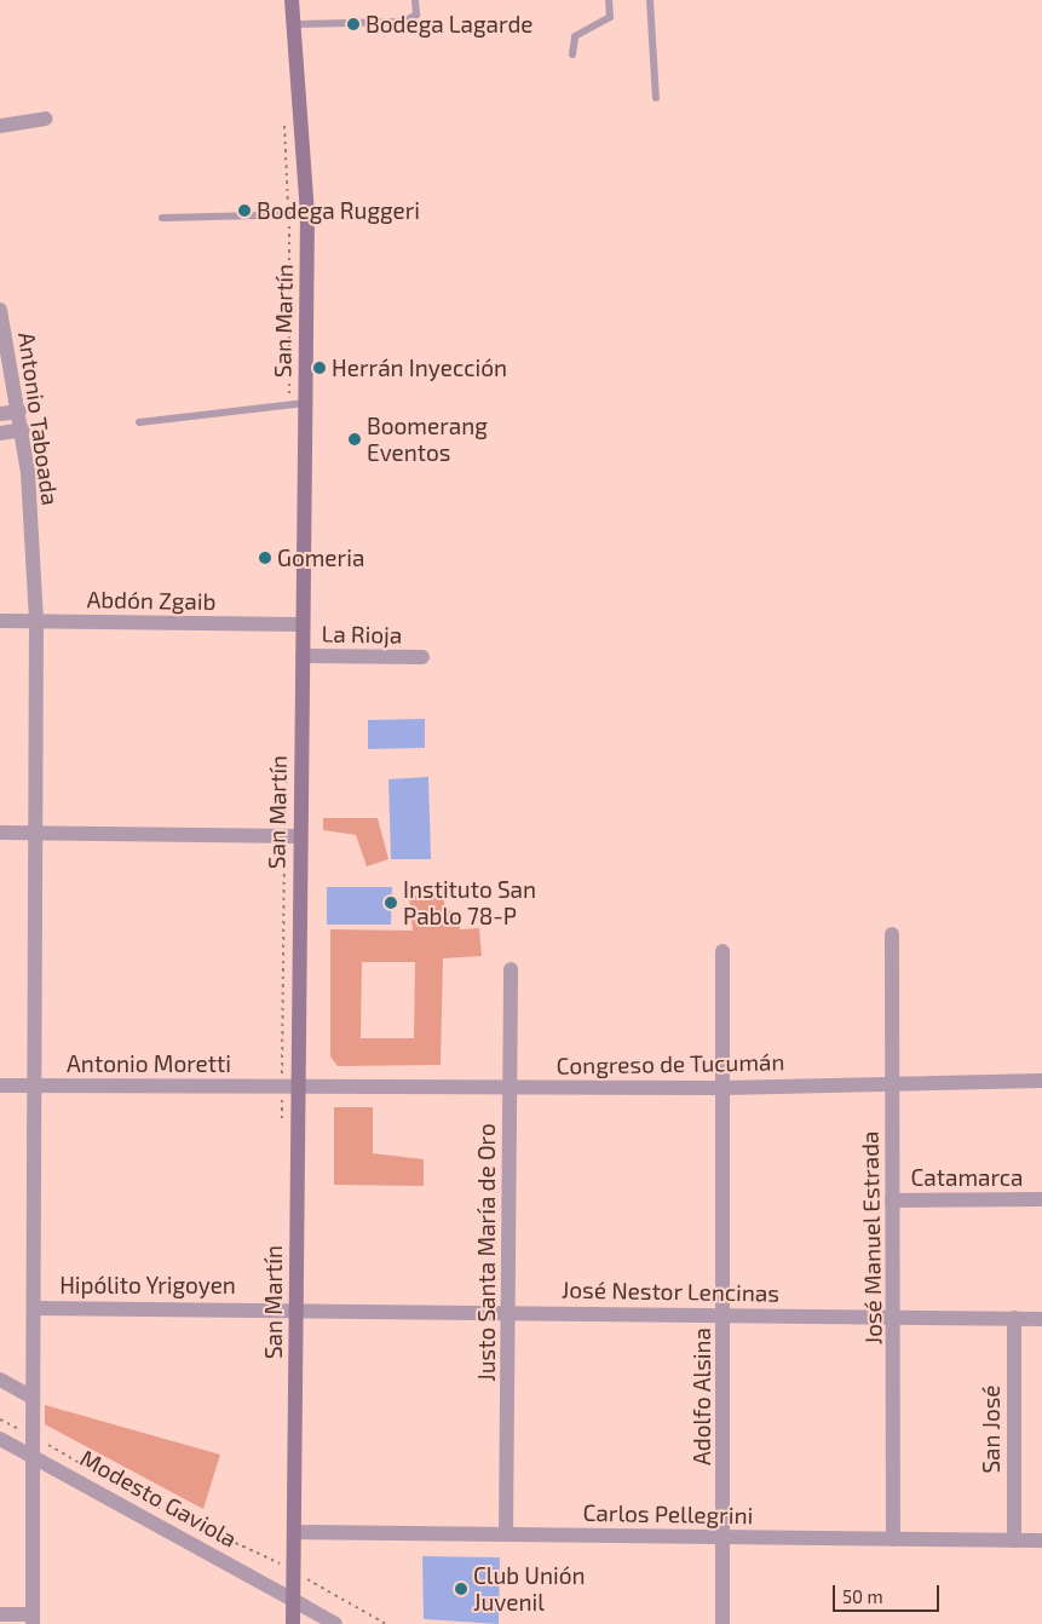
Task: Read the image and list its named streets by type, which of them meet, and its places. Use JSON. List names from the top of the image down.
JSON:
{
  "streets": {
    "main road": ["San Martín"],
    "street": [
      "Antonio Taboada",
      "Abdón Zgaib",
      "La Rioja",
      "Antonio Moretti",
      "Congreso de Tucumán",
      "Catamarca",
      "José Manuel Estrada",
      "Justo Santa María de Oro",
      "Hipólito Yrigoyen",
      "José Nestor Lencinas",
      "Adolfo Alsina",
      "San José",
      "Modesto Gaviola",
      "Carlos Pellegrini"
    ]
  },
  "crossings": [
    ["San Martín", "Abdón Zgaib"],
    ["San Martín", "La Rioja"],
    ["San Martín", "Antonio Moretti"],
    ["San Martín", "Congreso de Tucumán"],
    ["San Martín", "Hipólito Yrigoyen"],
    ["San Martín", "José Nestor Lencinas"],
    ["San Martín", "Modesto Gaviola"],
    ["San Martín", "Carlos Pellegrini"],
    ["Antonio Taboada", "Abdón Zgaib"],
    ["Antonio Taboada", "Antonio Moretti"],
    ["Antonio Taboada", "Hipólito Yrigoyen"],
    ["Antonio Taboada", "Modesto Gaviola"],
    ["Antonio Moretti", "Congreso de Tucumán"],
    ["Congreso de Tucumán", "José Manuel Estrada"],
    ["Congreso de Tucumán", "Justo Santa María de Oro"],
    ["Congreso de Tucumán", "Adolfo Alsina"],
    ["Catamarca", "José Manuel Estrada"],
    ["José Manuel Estrada", "José Nestor Lencinas"],
    ["José Manuel Estrada", "Carlos Pellegrini"],
    ["Justo Santa María de Oro", "José Nestor Lencinas"],
    ["Justo Santa María de Oro", "Carlos Pellegrini"],
    ["Hipólito Yrigoyen", "José Nestor Lencinas"],
    ["José Nestor Lencinas", "Adolfo Alsina"],
    ["José Nestor Lencinas", "San José"],
    ["Adolfo Alsina", "Carlos Pellegrini"],
    ["San José", "Carlos Pellegrini"]
  ],
  "places": [
    "Bodega Lagarde",
    "Bodega Ruggeri",
    "Herrán Inyección",
    "Boomerang Eventos",
    "Gomeria",
    "Instituto San Pablo 78-P",
    "Club Unión Juvenil"
  ],
  "scale_bar": "50 m"
}
